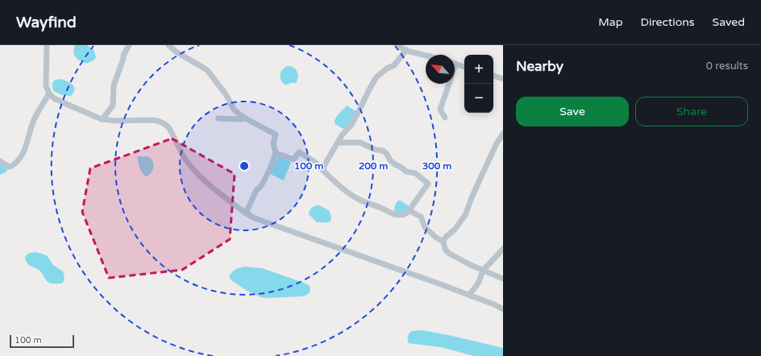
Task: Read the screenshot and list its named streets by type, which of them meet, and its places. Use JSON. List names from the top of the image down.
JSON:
{
  "scale_bar": "100 m",
  "north": "top left",
  "page": {
    "header": "Wayfind",
    "nav": ["Map", "Directions", "Saved"],
    "heading": ["Nearby", "0 results"],
    "map_buttons": ["+", "−"],
    "buttons": ["Save", "Share"],
    "scale": "100 m"
  },
  "rings": ["100 m", "200 m", "300 m"]
}
